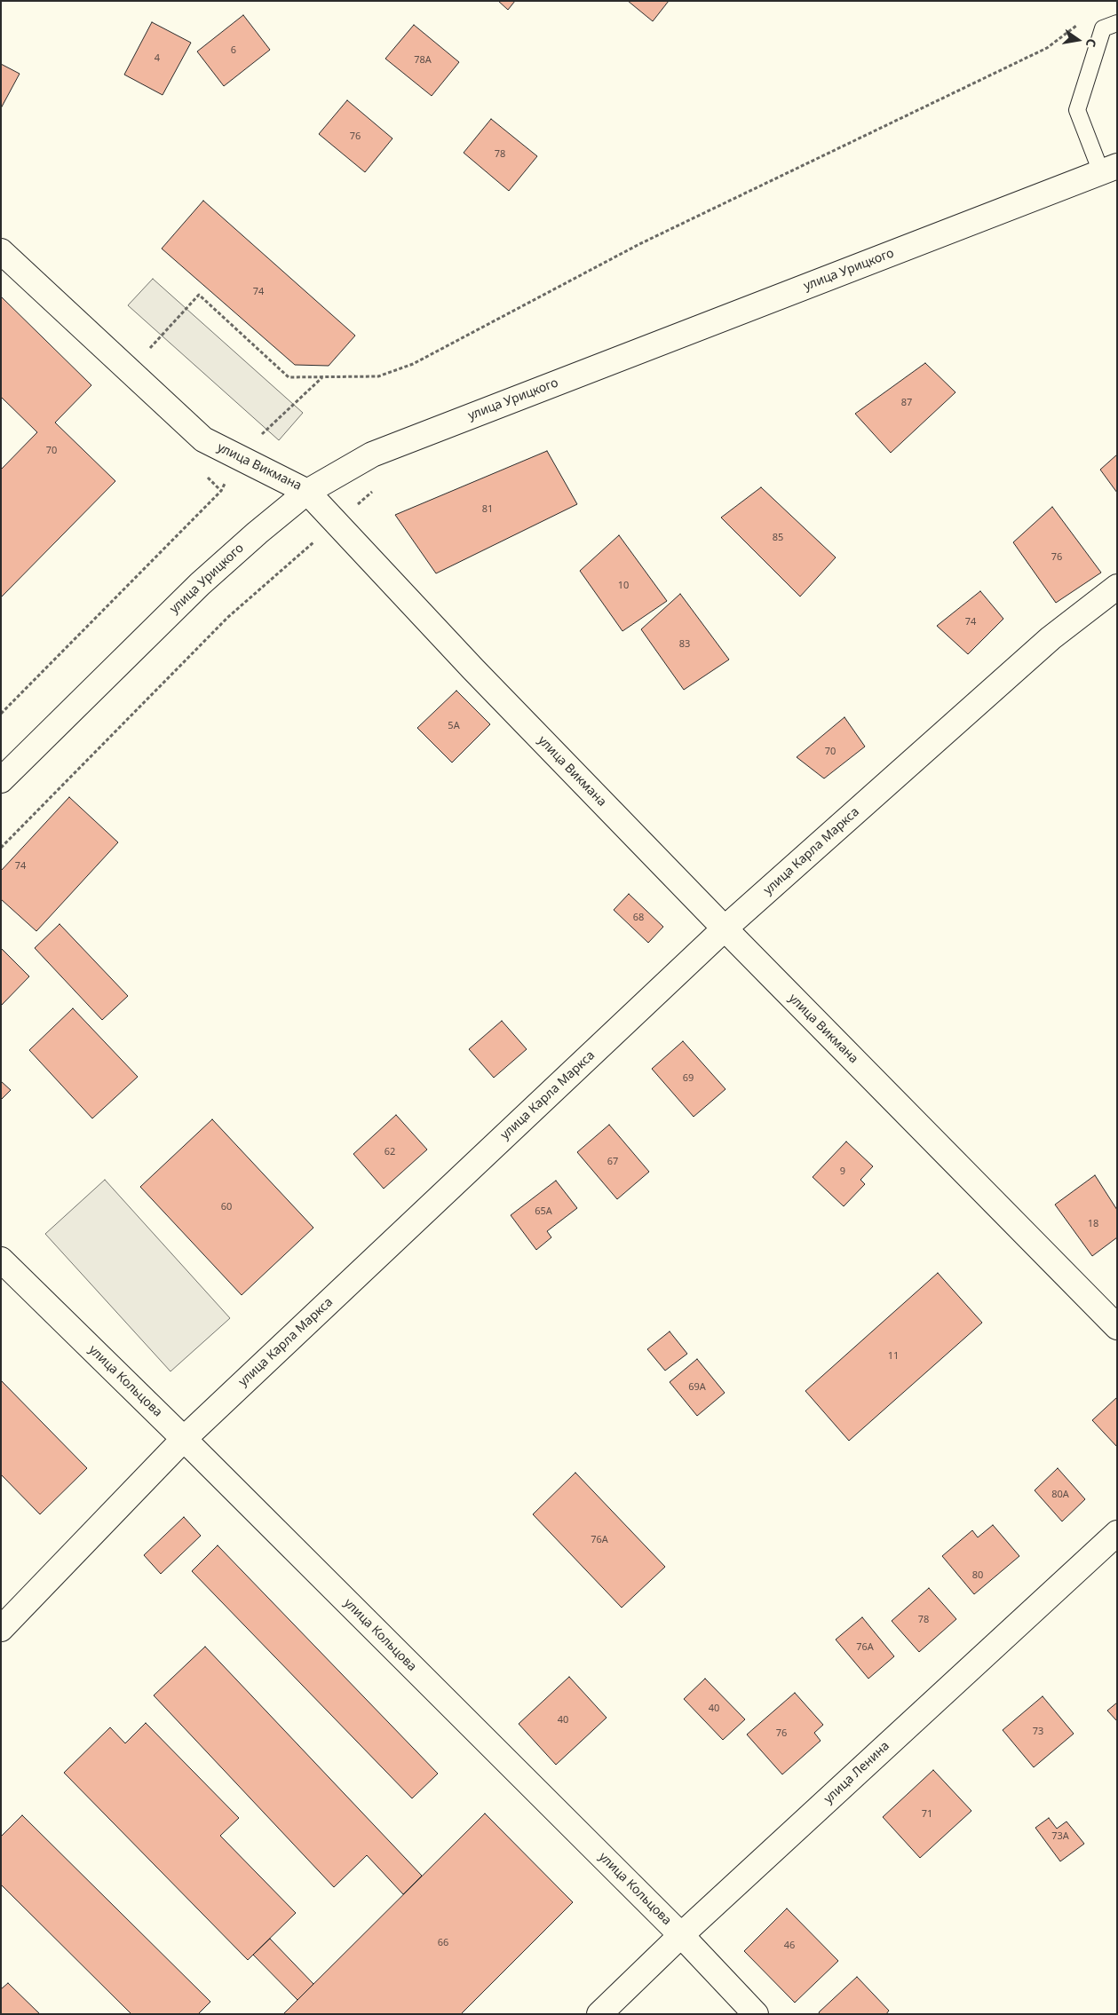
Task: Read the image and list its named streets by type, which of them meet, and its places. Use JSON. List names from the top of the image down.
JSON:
{
  "streets": {
    "street": [
      "улица Урицкого",
      "улица Викмана",
      "улица Карла Маркса",
      "улица Кольцова",
      "улица Ленина"
    ]
  },
  "crossings": [
    ["улица Урицкого", "улица Викмана"],
    ["улица Викмана", "улица Карла Маркса"],
    ["улица Карла Маркса", "улица Кольцова"],
    ["улица Кольцова", "улица Ленина"]
  ],
  "house_numbers": [
    "6",
    "4",
    "78А",
    "76",
    "78",
    "74",
    "87",
    "70",
    "81",
    "85",
    "76",
    "10",
    "74",
    "83",
    "5А",
    "70",
    "74",
    "68",
    "69",
    "62",
    "67",
    "9",
    "60",
    "65А",
    "18",
    "11",
    "69А",
    "80А",
    "76А",
    "80",
    "78",
    "76А",
    "40",
    "40",
    "73",
    "76",
    "71",
    "73А",
    "66",
    "46"
  ],
  "north": "right"
}
